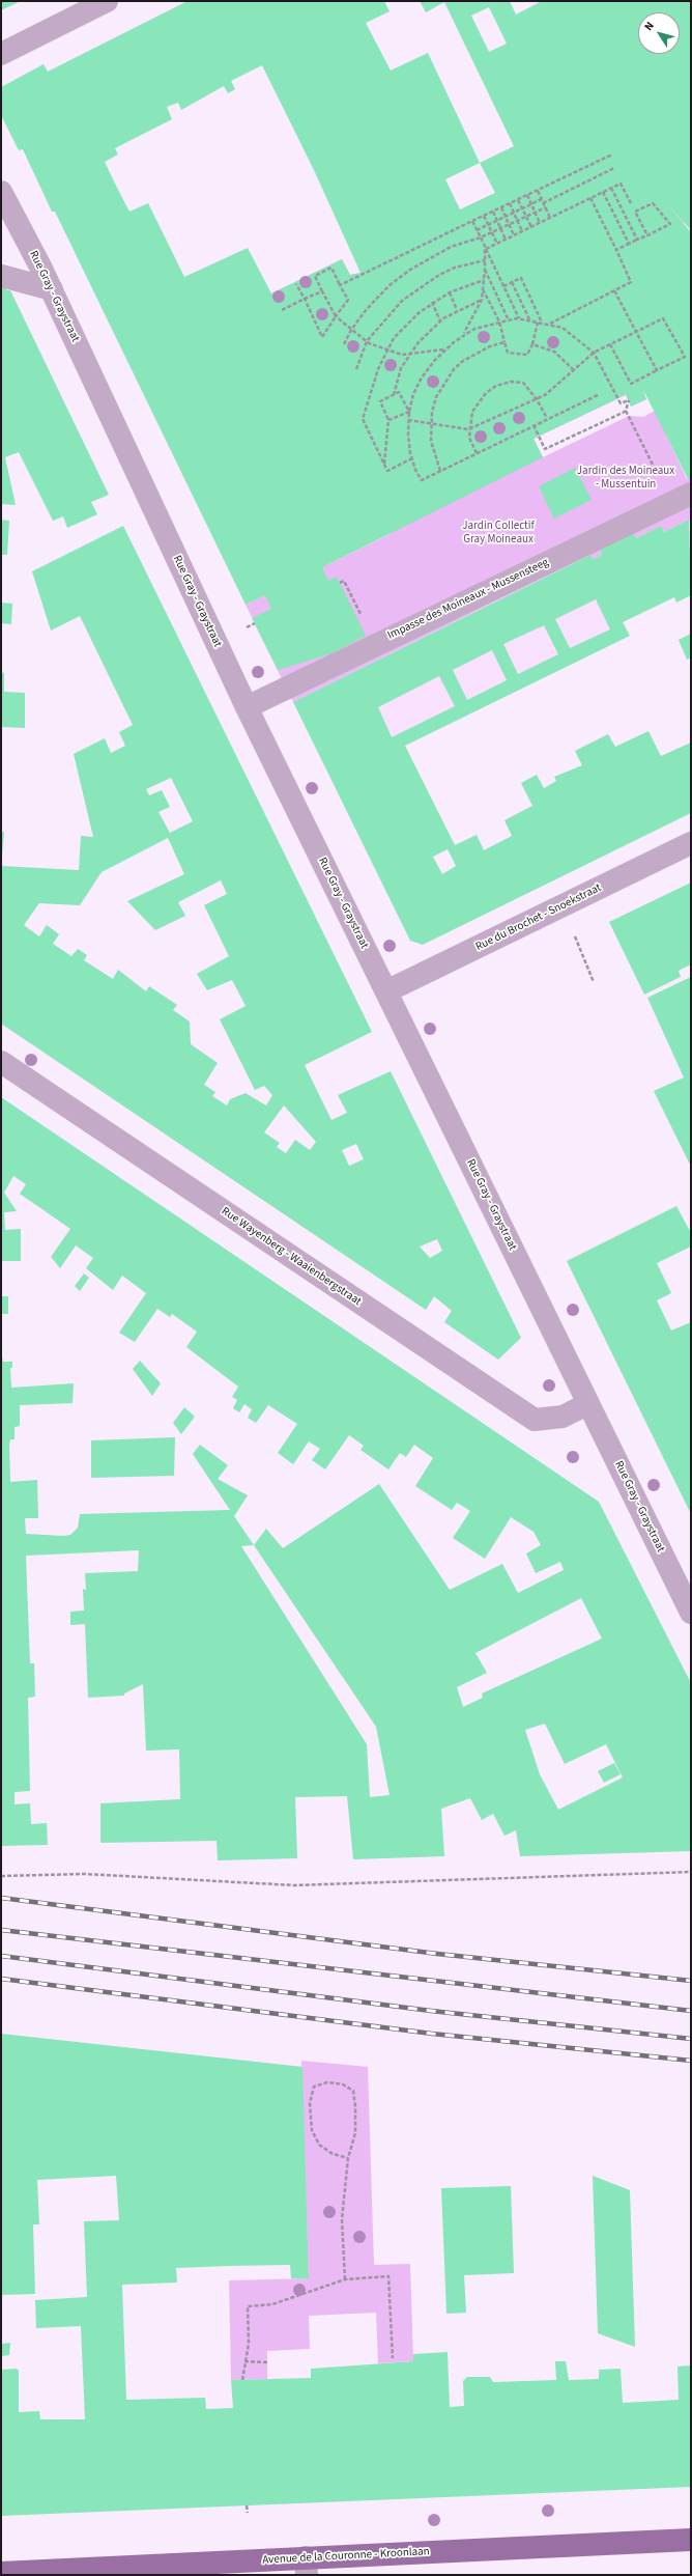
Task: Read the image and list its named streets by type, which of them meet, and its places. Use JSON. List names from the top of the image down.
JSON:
{
  "streets": {
    "main road": ["Avenue de la Couronne - Kroonlaan"],
    "street": [
      "Rue Gray - Graystraat",
      "Impasse des Moineaux - Mussensteeg",
      "Rue du Brochet - Snoekstraat",
      "Rue Wayenberg - Waaienbergstraat"
    ]
  },
  "crossings": [
    ["Rue Gray - Graystraat", "Impasse des Moineaux - Mussensteeg"],
    ["Rue Gray - Graystraat", "Rue du Brochet - Snoekstraat"],
    ["Rue Gray - Graystraat", "Rue Wayenberg - Waaienbergstraat"]
  ],
  "parks": ["Jardin des Moineaux - Mussentuin", "Jardin Collectif Gray Moineaux"],
  "north": "top left"
}
